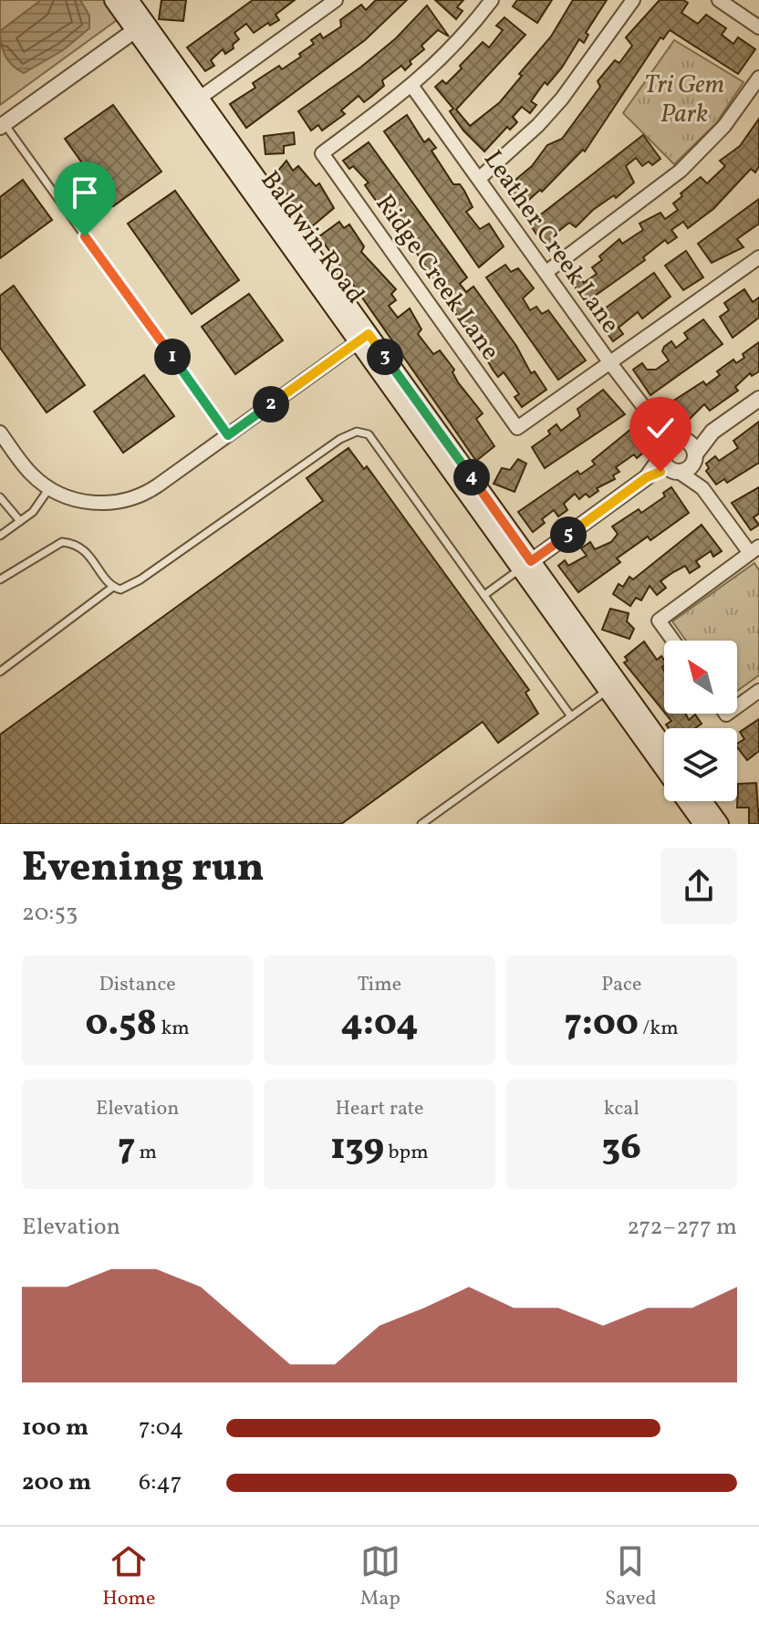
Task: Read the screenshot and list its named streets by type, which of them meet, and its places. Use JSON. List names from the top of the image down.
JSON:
{
  "streets": {
    "main road": ["Baldwin Road"],
    "street": ["Leather Creek Lane", "Ridge Creek Lane"]
  },
  "crossings": [
    ["Leather Creek Lane", "Ridge Creek Lane"]
  ],
  "parks": ["Tri Gem Park"],
  "north": "top left",
  "page": {
    "pins": [
      "1",
      "3",
      "2",
      "4",
      "5"
    ],
    "heading": ["Evening run", "20:53"],
    "stats": [
      ["Distance", "0.58 km"],
      ["Time", "4:04"],
      ["Pace", "7:00 /km"],
      ["Elevation", "7 m"],
      ["Heart rate", "139 bpm"],
      ["kcal", "36"]
    ],
    "chart": ["Elevation", "272–277 m"],
    "list": [
      {
        "name": "100 m",
        "note": "7:04"
      },
      {
        "name": "200 m",
        "note": "6:47"
      }
    ],
    "tabs": ["Home", "Map", "Saved"]
  }
}
